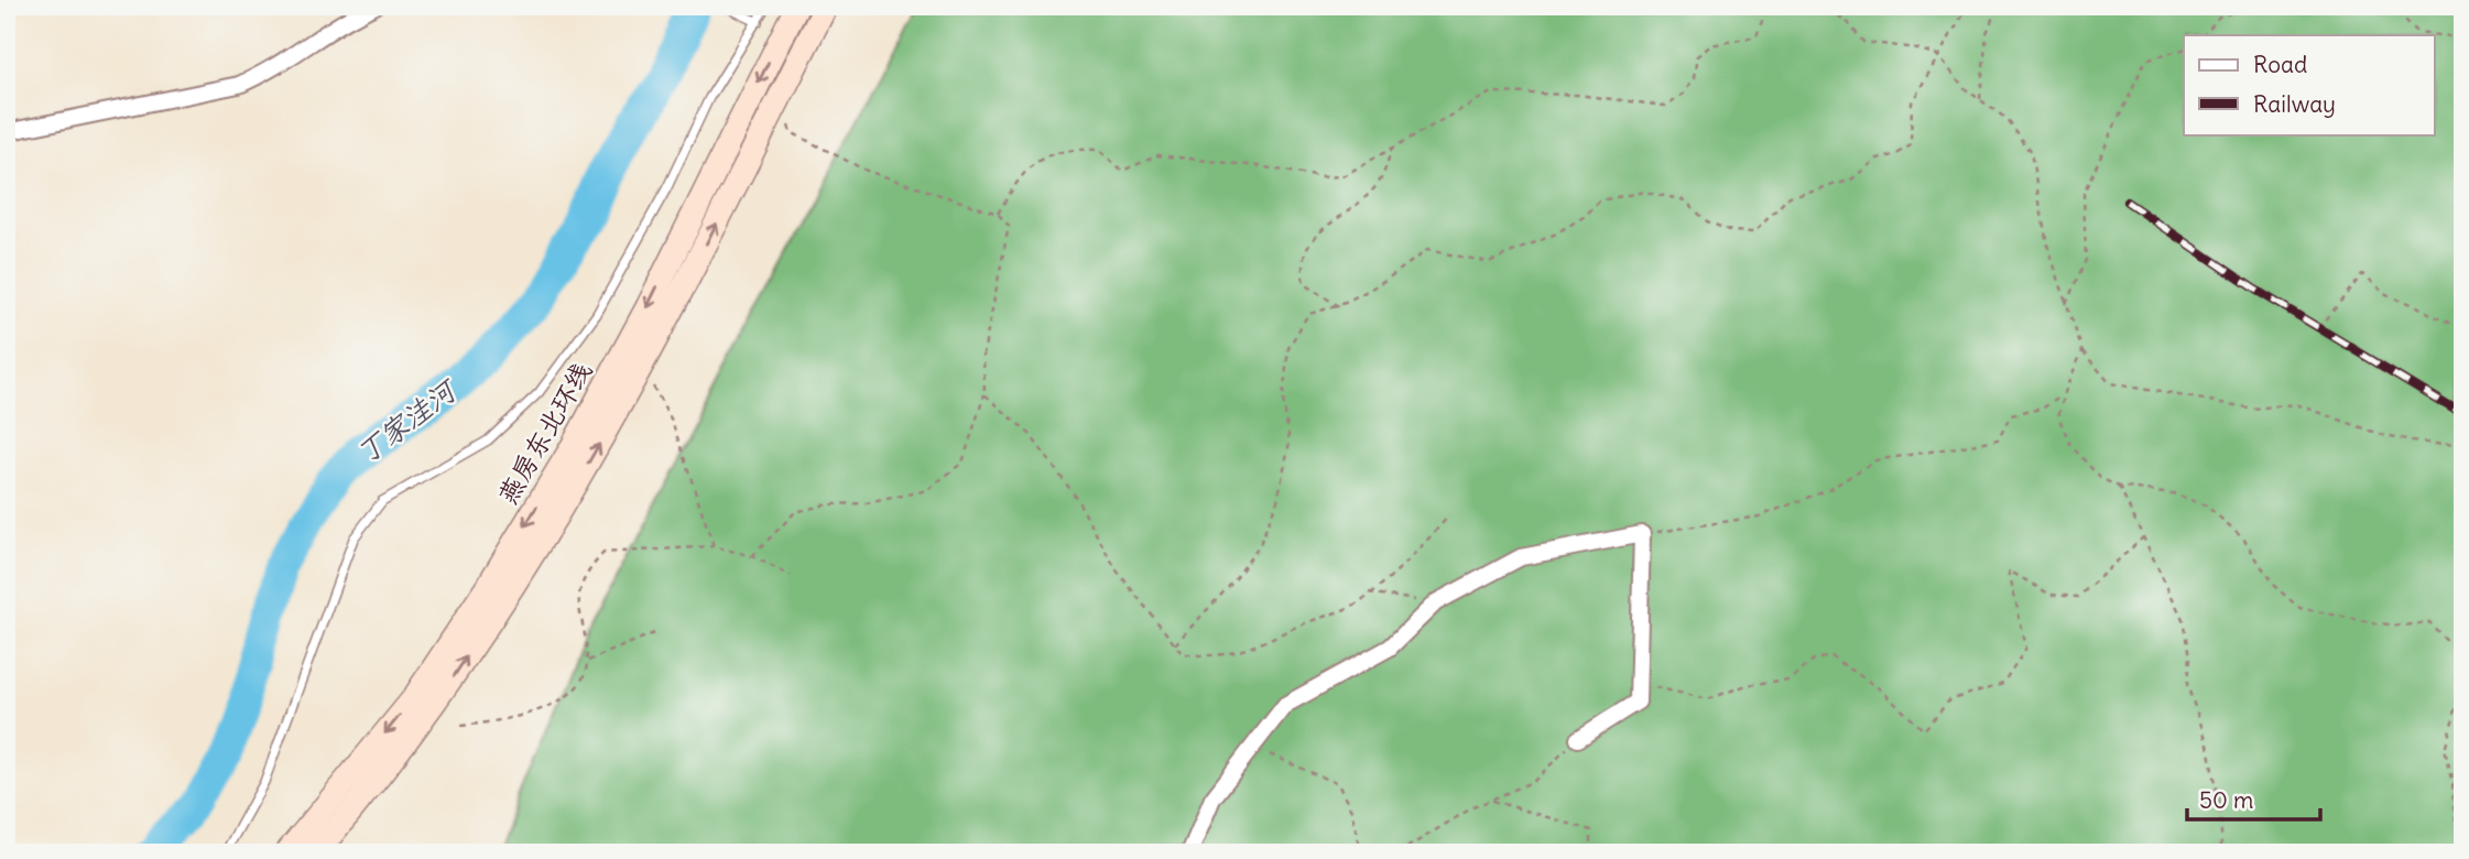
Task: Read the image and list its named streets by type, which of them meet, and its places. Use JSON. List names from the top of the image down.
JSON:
{
  "streets": {
    "main road": ["燕房东北环线"]
  },
  "water": ["丁家洼河"],
  "legend": ["Road", "Railway"],
  "scale_bar": "50 m"
}
